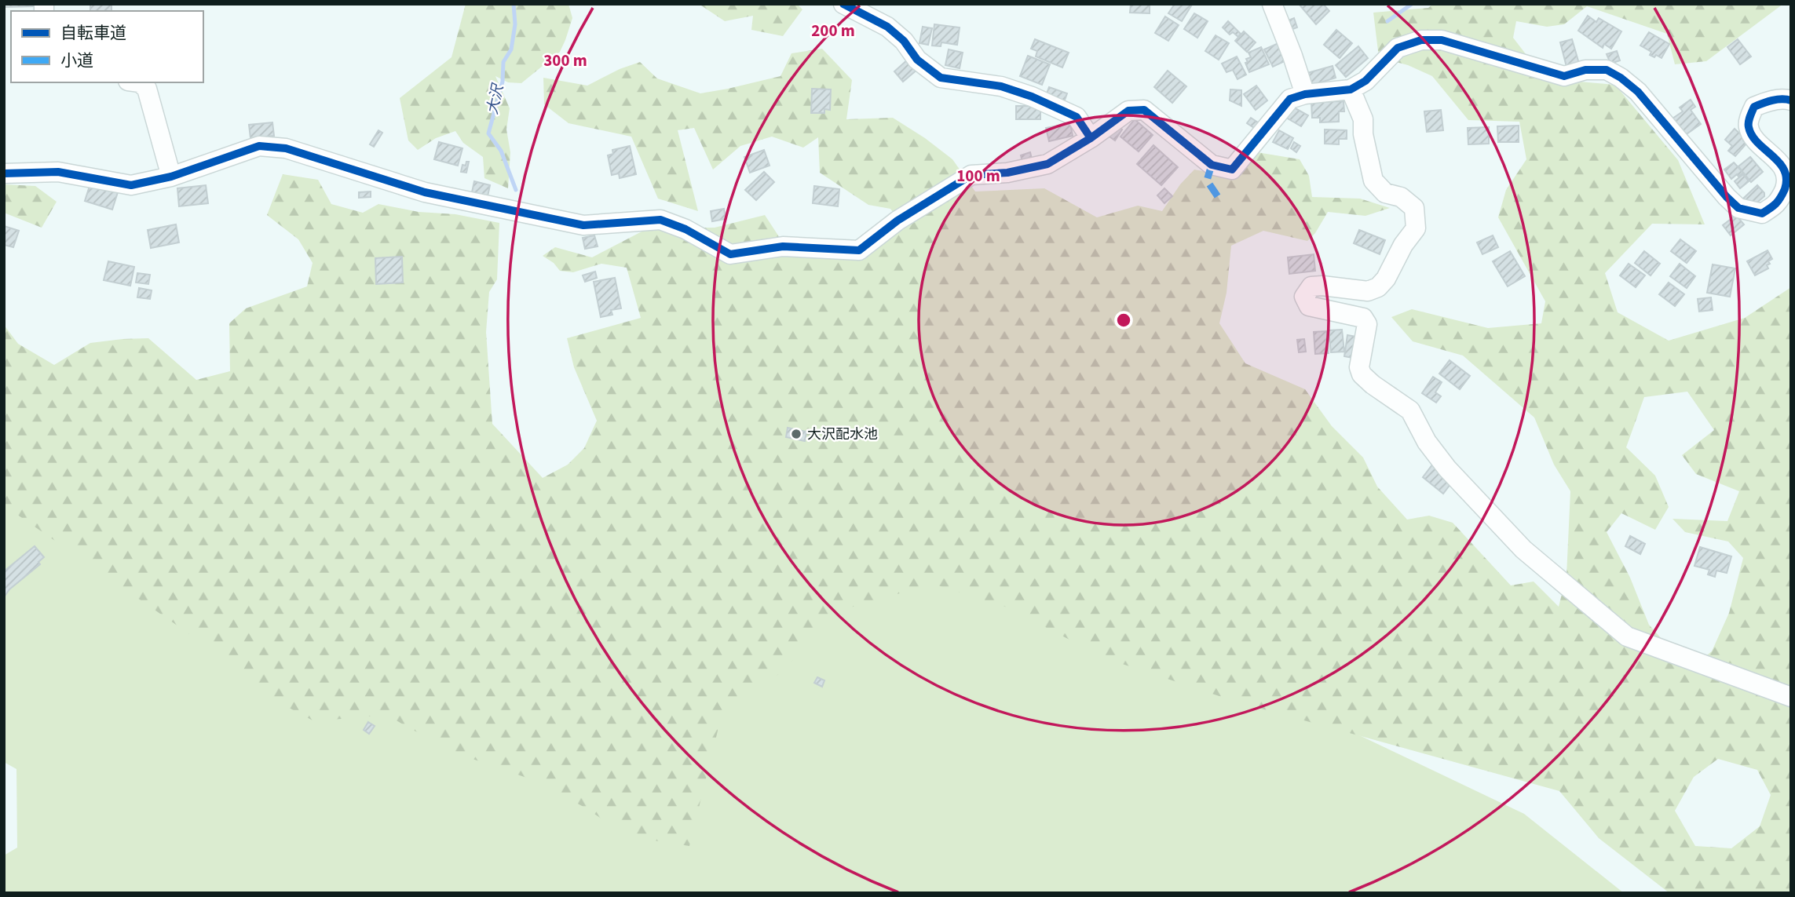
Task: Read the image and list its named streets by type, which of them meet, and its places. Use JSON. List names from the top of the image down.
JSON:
{
  "water": ["大沢"],
  "places": ["大沢配水池"],
  "legend": ["自転車道", "小道"],
  "rings": ["200 m", "300 m", "100 m"]
}
